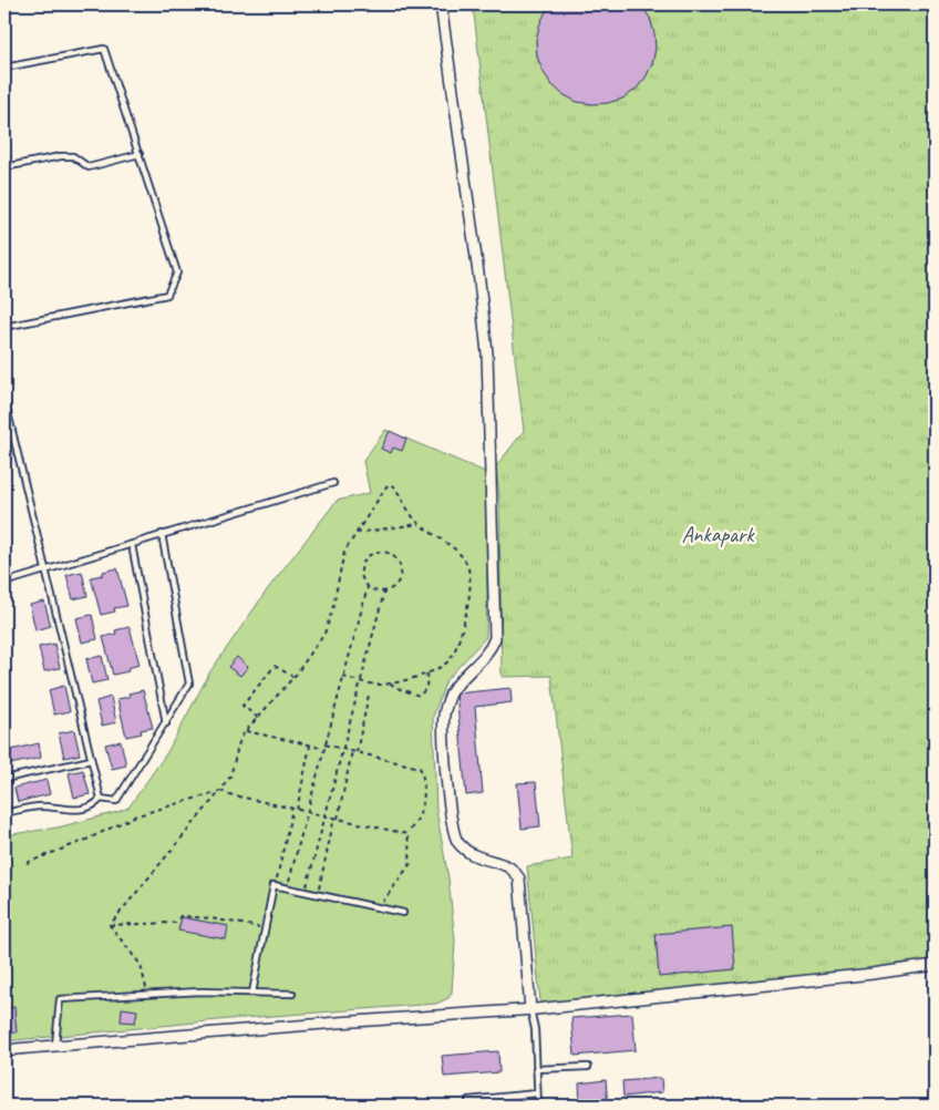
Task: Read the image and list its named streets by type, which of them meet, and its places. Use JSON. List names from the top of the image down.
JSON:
{
  "parks": ["Ankapark"]
}
